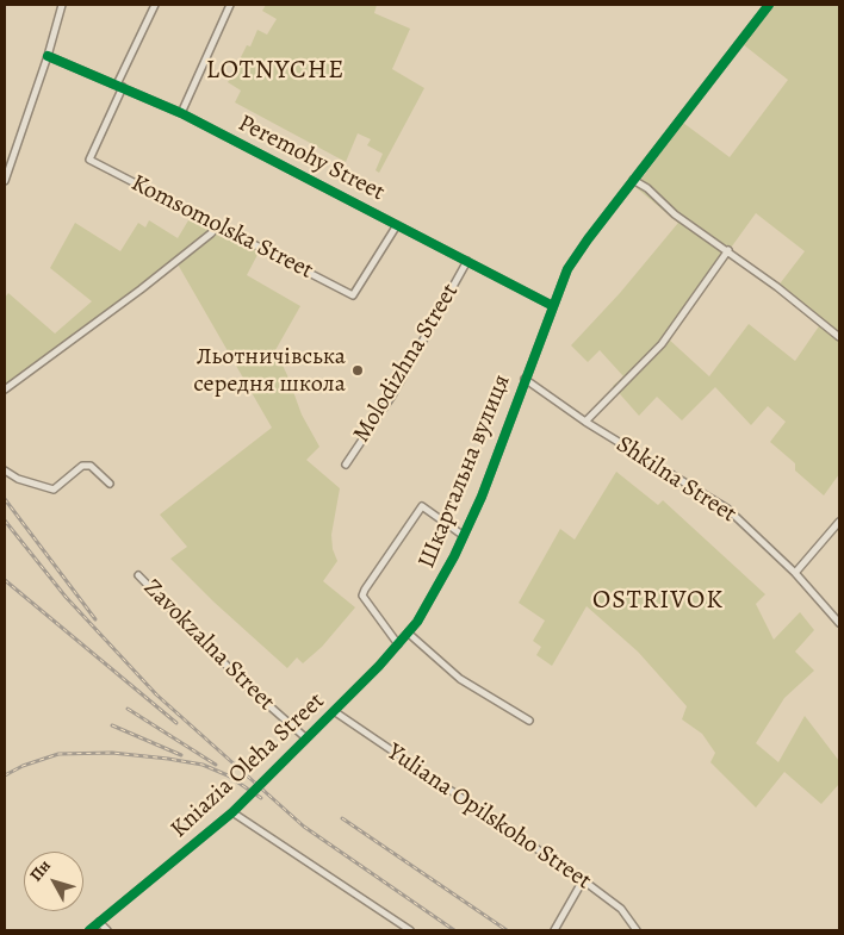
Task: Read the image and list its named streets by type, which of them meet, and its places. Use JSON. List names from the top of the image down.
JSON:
{
  "streets": {
    "street": [
      "Peremohy Street",
      "Komsomolska Street",
      "Molodizhna Street",
      "Шкартальна вулиця",
      "Shkilna Street",
      "Zavokzalna Street",
      "Kniazia Oleha Street",
      "Yuliana Opilskoho Street"
    ]
  },
  "crossings": [
    ["Peremohy Street", "Komsomolska Street"],
    ["Peremohy Street", "Molodizhna Street"],
    ["Peremohy Street", "Шкартальна вулиця"],
    ["Шкартальна вулиця", "Shkilna Street"],
    ["Шкартальна вулиця", "Kniazia Oleha Street"],
    ["Zavokzalna Street", "Kniazia Oleha Street"],
    ["Kniazia Oleha Street", "Yuliana Opilskoho Street"]
  ],
  "districts": ["LOTNYCHE", "OSTRIVOK"],
  "places": ["Льотничівська середня школа"],
  "north": "top left"
}
